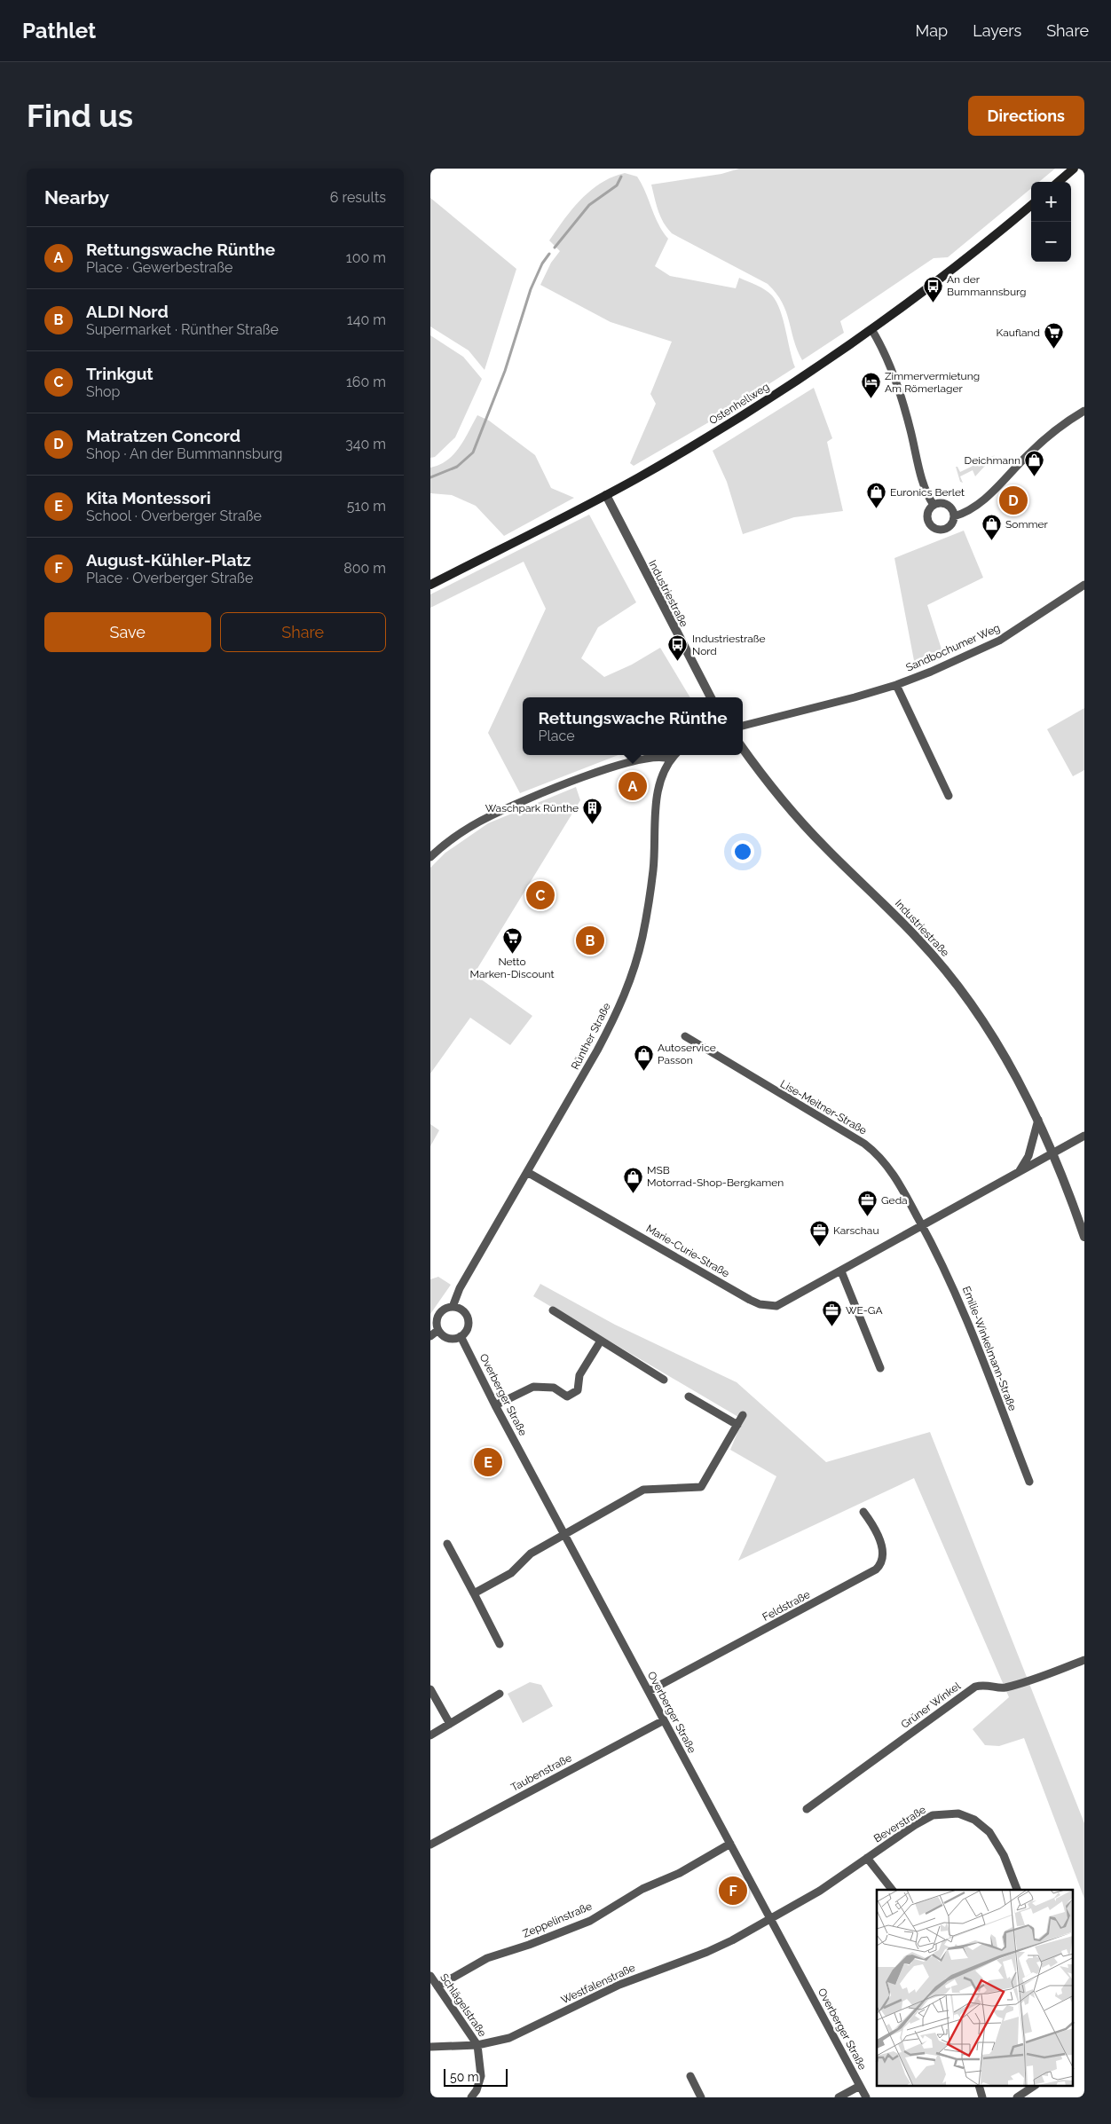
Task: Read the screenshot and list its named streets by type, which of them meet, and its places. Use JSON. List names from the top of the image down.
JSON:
{
  "streets": {
    "main road": ["Ostenhellweg"],
    "street": [
      "Industriestraße",
      "Sandbochumer Weg",
      "Rünther Straße",
      "Lise-Meitner-Straße",
      "Marie-Curie-Straße",
      "Emilie-Winkelmann-Straße",
      "Overberger Straße",
      "Feldstraße",
      "Grüner Winkel",
      "Taubenstraße",
      "Beverstraße",
      "Zeppelinstraße",
      "Westfalenstraße",
      "Schlägelstraße"
    ]
  },
  "crossings": [
    ["Ostenhellweg", "Industriestraße"],
    ["Industriestraße", "Marie-Curie-Straße"],
    ["Rünther Straße", "Marie-Curie-Straße"],
    ["Rünther Straße", "Overberger Straße"],
    ["Lise-Meitner-Straße", "Marie-Curie-Straße"],
    ["Lise-Meitner-Straße", "Emilie-Winkelmann-Straße"],
    ["Marie-Curie-Straße", "Emilie-Winkelmann-Straße"],
    ["Overberger Straße", "Feldstraße"],
    ["Overberger Straße", "Taubenstraße"],
    ["Overberger Straße", "Beverstraße"],
    ["Overberger Straße", "Zeppelinstraße"],
    ["Overberger Straße", "Westfalenstraße"],
    ["Beverstraße", "Westfalenstraße"],
    ["Zeppelinstraße", "Schlägelstraße"],
    ["Westfalenstraße", "Schlägelstraße"]
  ],
  "places": {
    "bus stop": ["An der Bummannsburg", "Industriestraße Nord"],
    "supermarket": ["Kaufland", "Netto Marken-Discount"],
    "hotel": ["Zimmervermietung Am Römerlager"],
    "shop": [
      "Deichmann",
      "Euronics Berlet",
      "Sommer",
      "Autoservice Passon",
      "MSB Motorrad-Shop-Bergkamen"
    ],
    "building": ["Waschpark Rünthe"],
    "office": ["Geda", "Karschau", "WE-GA"]
  },
  "scale_bar": "50 m",
  "page": {
    "header": "Pathlet",
    "nav": ["Map", "Layers", "Share"],
    "buttons": [
      "Directions",
      ["Save", "Share"]
    ],
    "title": "Find us",
    "heading": ["Nearby", "6 results"],
    "map_buttons": ["+", "−"],
    "list": [
      {
        "mark": "A",
        "name": "Rettungswache Rünthe",
        "note": "Place · Gewerbestraße",
        "value": "100 m"
      },
      {
        "mark": "B",
        "name": "ALDI Nord",
        "note": "Supermarket · Rünther Straße",
        "value": "140 m"
      },
      {
        "mark": "C",
        "name": "Trinkgut",
        "note": "Shop",
        "value": "160 m"
      },
      {
        "mark": "D",
        "name": "Matratzen Concord",
        "note": "Shop · An der Bummannsburg",
        "value": "340 m"
      },
      {
        "mark": "E",
        "name": "Kita Montessori",
        "note": "School · Overberger Straße",
        "value": "510 m"
      },
      {
        "mark": "F",
        "name": "August-Kühler-Platz",
        "note": "Place · Overberger Straße",
        "value": "800 m"
      }
    ],
    "pins": [
      "D",
      "A",
      "C",
      "B",
      "E",
      "F"
    ],
    "popup": ["Rettungswache Rünthe", "Place"],
    "scale": "50 m"
  }
}
